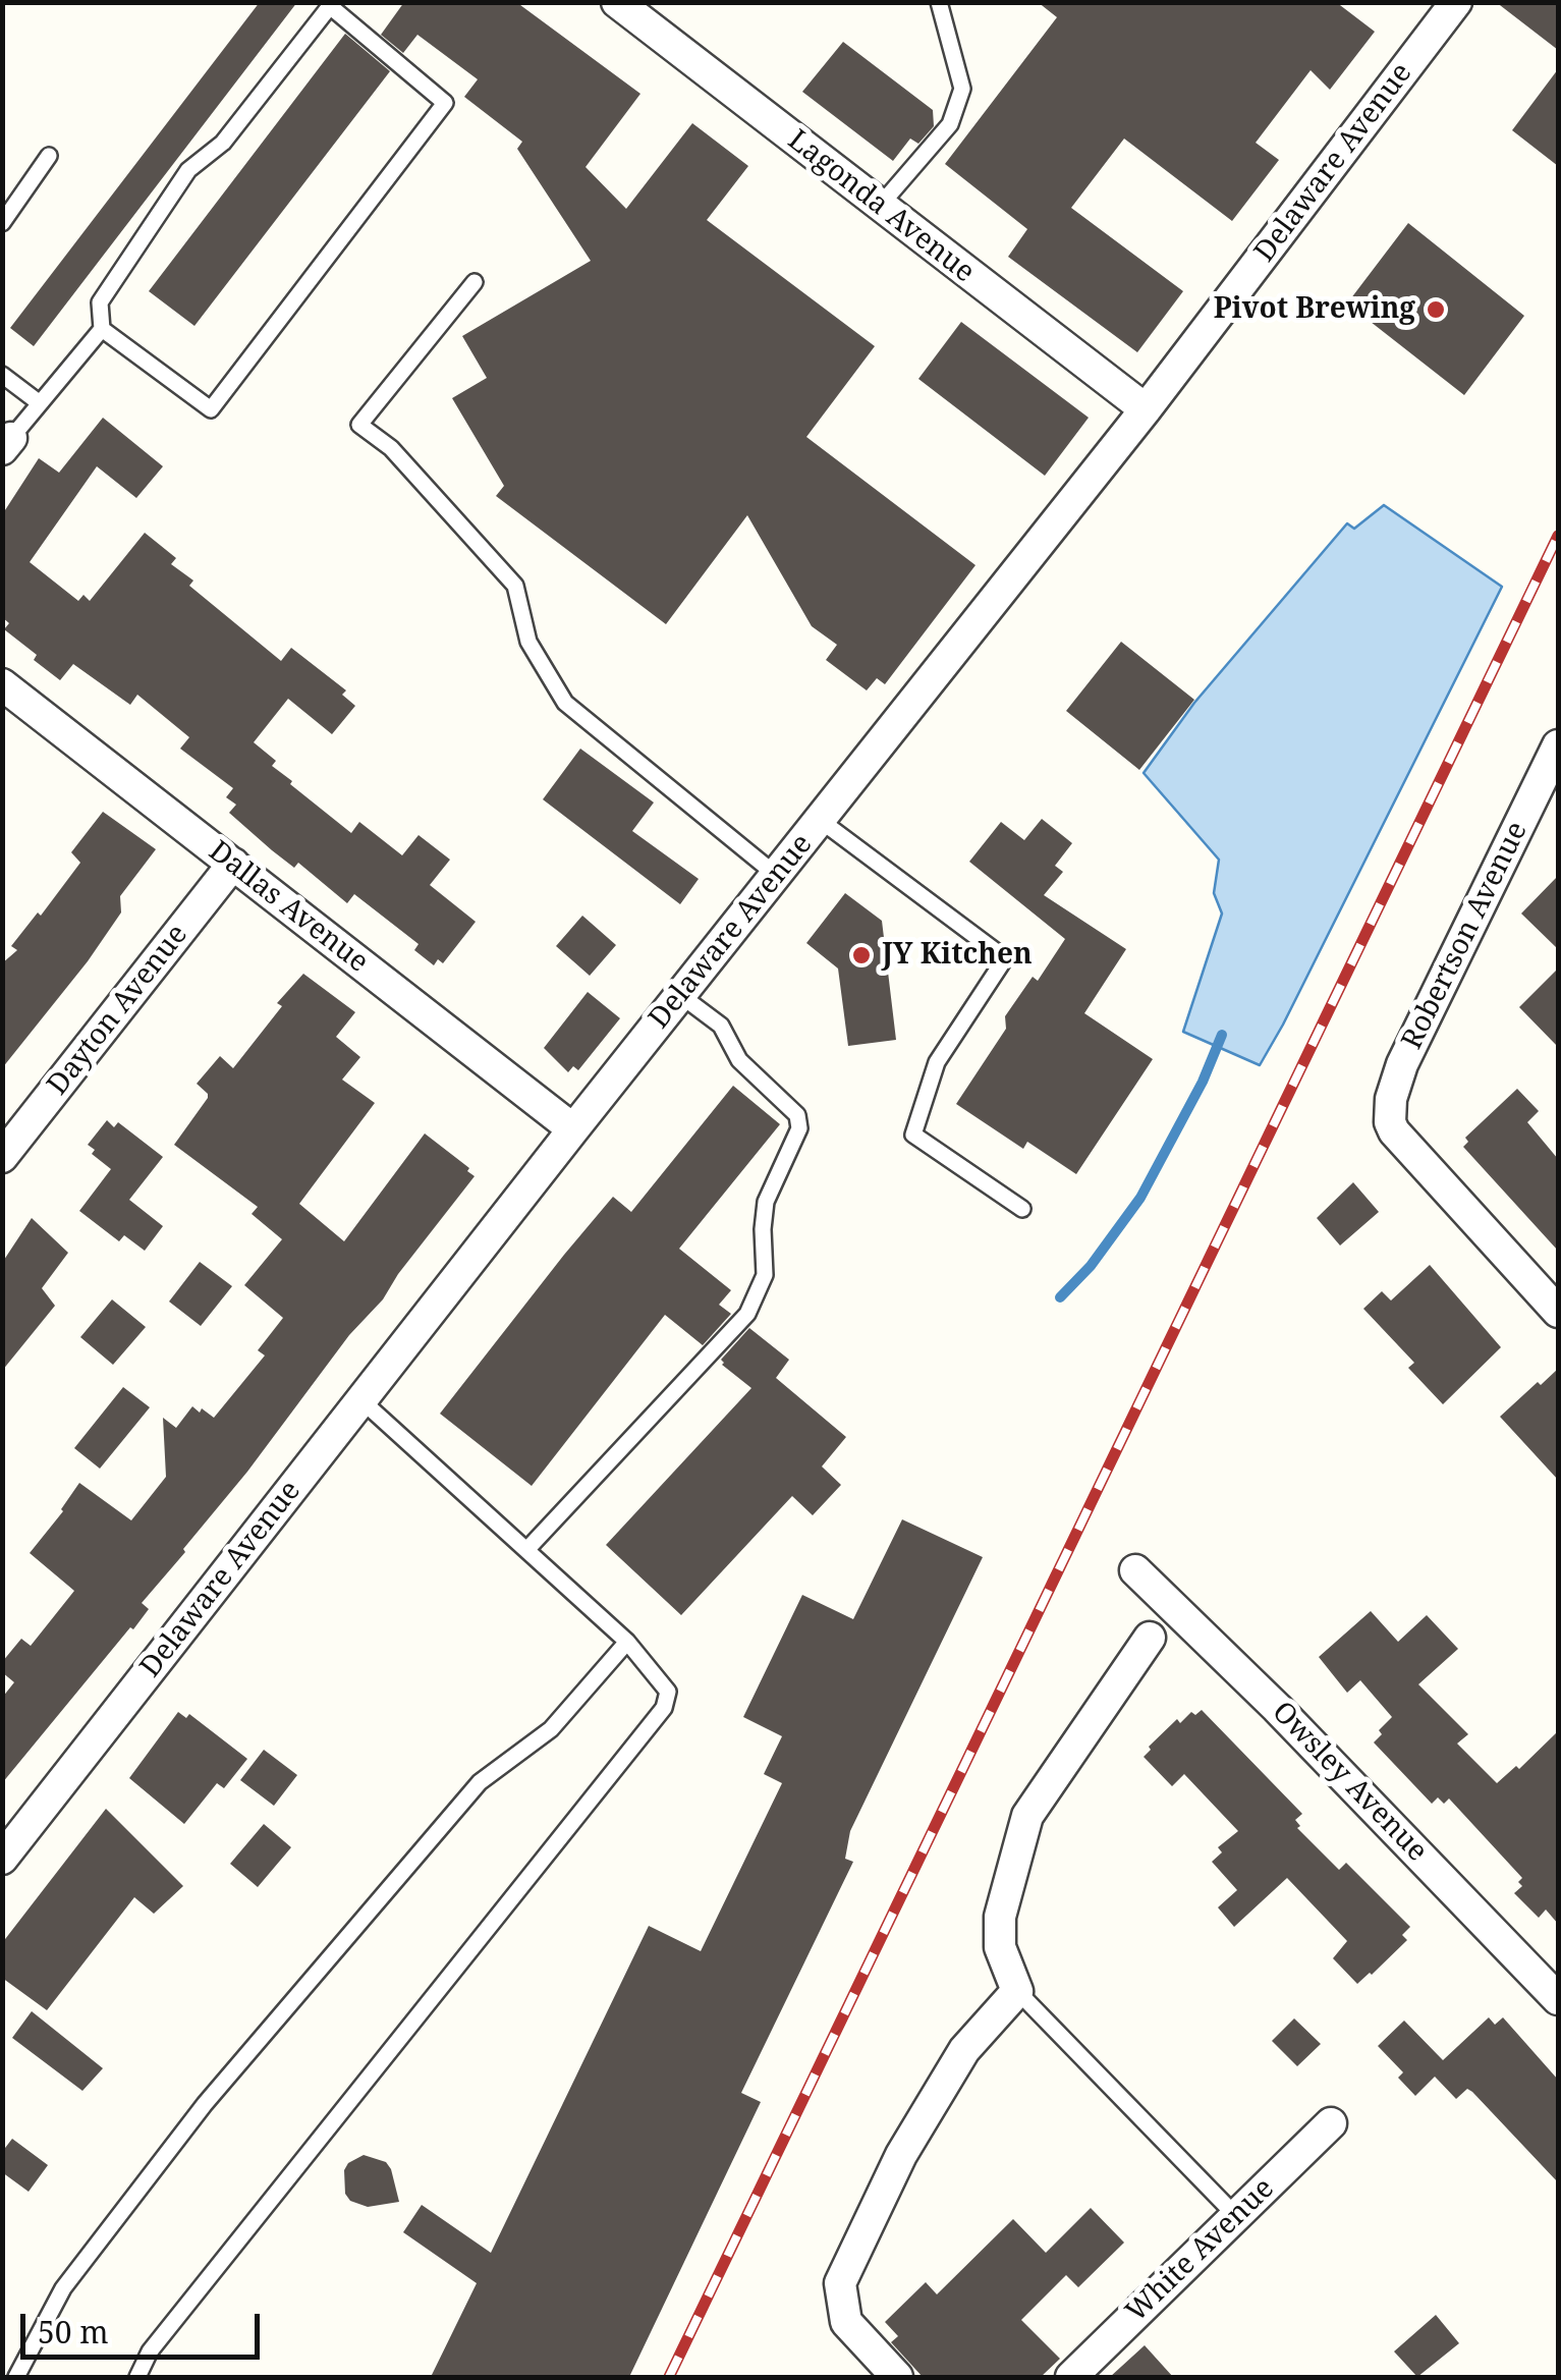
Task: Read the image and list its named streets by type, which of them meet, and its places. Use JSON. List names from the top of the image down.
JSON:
{
  "streets": {
    "street": [
      "Delaware Avenue",
      "Lagonda Avenue",
      "Dallas Avenue",
      "Robertson Avenue",
      "Dayton Avenue",
      "Owsley Avenue",
      "White Avenue"
    ]
  },
  "crossings": [
    ["Delaware Avenue", "Lagonda Avenue"],
    ["Delaware Avenue", "Dallas Avenue"],
    ["Dallas Avenue", "Dayton Avenue"]
  ],
  "places": ["Pivot Brewing", "JY Kitchen"],
  "scale_bar": "50 m"
}
